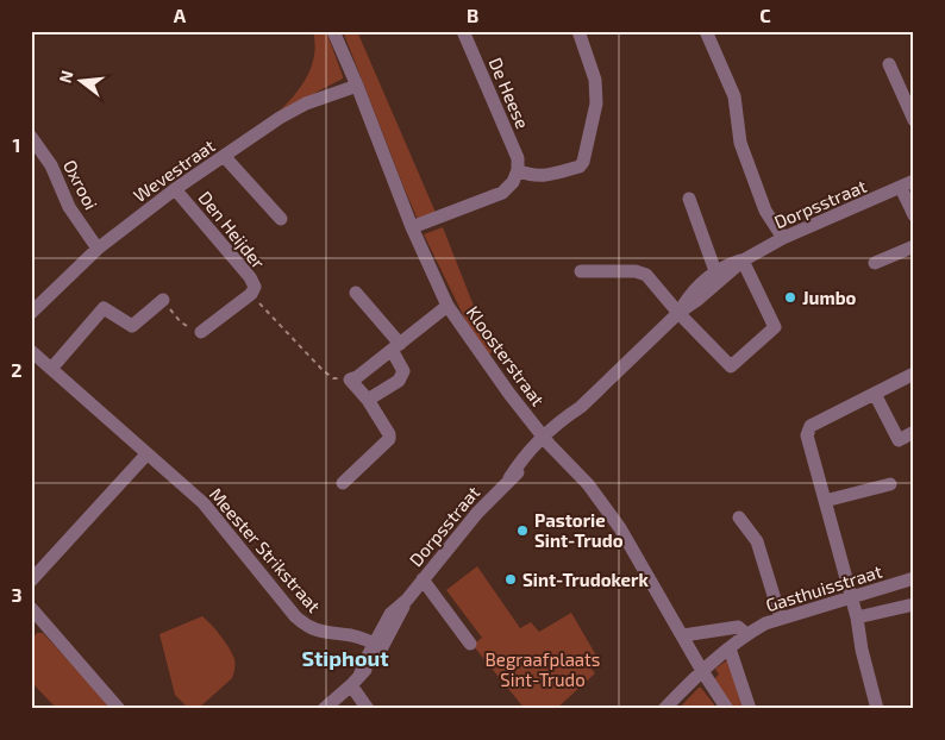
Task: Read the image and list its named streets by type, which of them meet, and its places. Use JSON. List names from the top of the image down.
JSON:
{
  "streets": {
    "street": [
      "De Heese",
      "Wevestraat",
      "Oxrooi",
      "Dorpsstraat",
      "Den Heijder",
      "Kloosterstraat",
      "Meester Strikstraat",
      "Gasthuisstraat"
    ]
  },
  "crossings": [
    ["Wevestraat", "Oxrooi"],
    ["Wevestraat", "Den Heijder"],
    ["Wevestraat", "Kloosterstraat"],
    ["Dorpsstraat", "Kloosterstraat"],
    ["Dorpsstraat", "Meester Strikstraat"],
    ["Kloosterstraat", "Gasthuisstraat"]
  ],
  "districts": ["Stiphout"],
  "parks": ["Begraafplaats Sint-Trudo"],
  "places": ["Jumbo", "Pastorie Sint-Trudo", "Sint-Trudokerk"],
  "north": "left",
  "grid": {
    "columns": ["A", "B", "C"],
    "rows": ["1", "2", "3"]
  }
}
